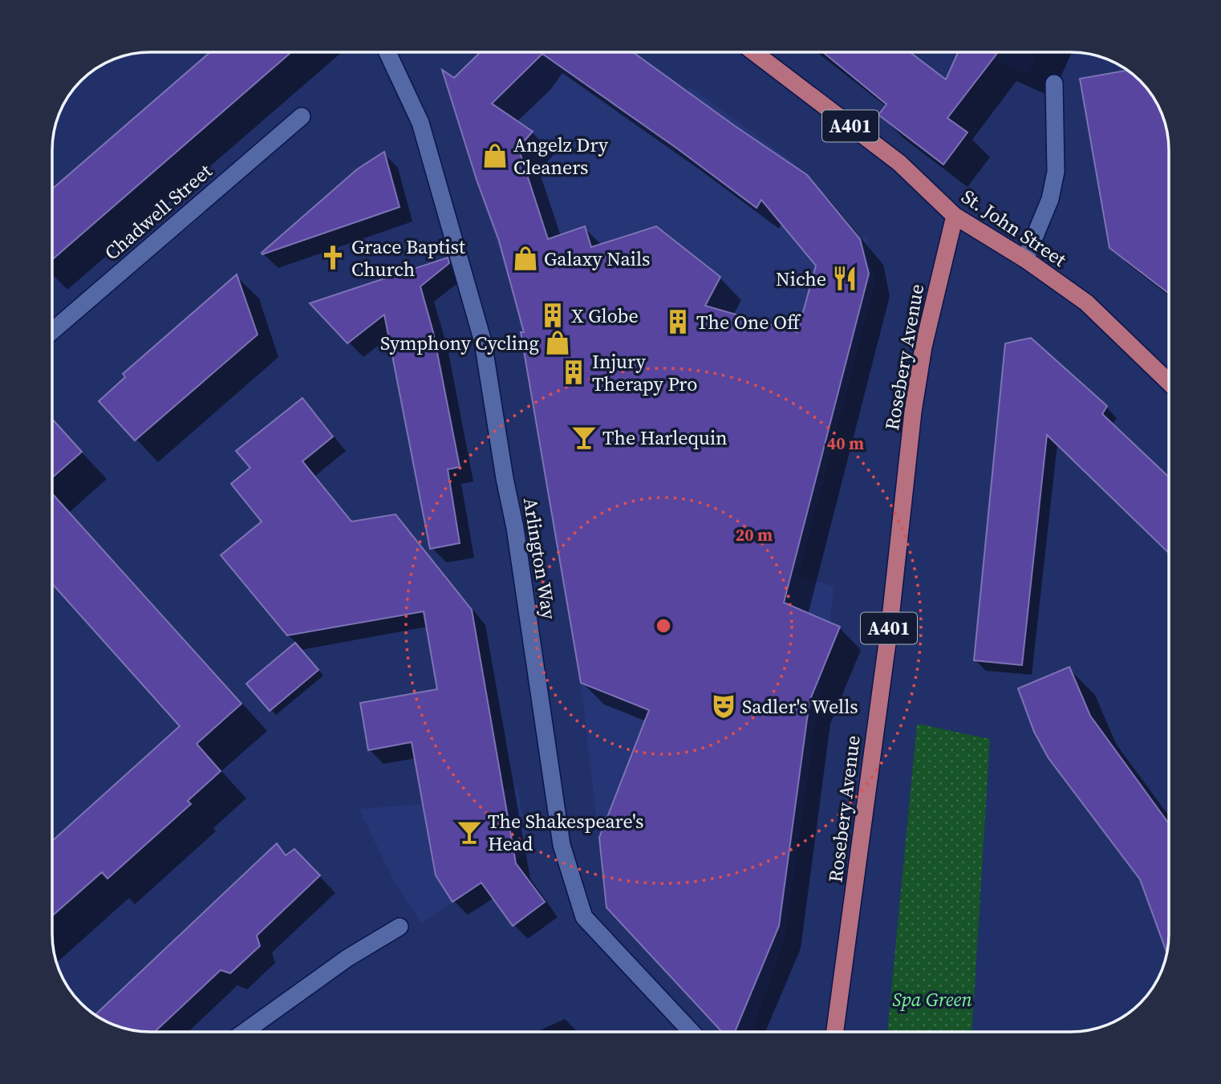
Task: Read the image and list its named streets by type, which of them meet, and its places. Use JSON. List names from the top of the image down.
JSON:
{
  "streets": {
    "main road": ["A401", "St. John Street", "Rosebery Avenue"],
    "street": ["Chadwell Street", "Arlington Way"]
  },
  "crossings": [
    ["St. John Street", "Rosebery Avenue"]
  ],
  "parks": ["Spa Green"],
  "places": {
    "shop": ["Angelz Dry Cleaners", "Galaxy Nails", "Symphony Cycling"],
    "church": ["Grace Baptist Church"],
    "restaurant": ["Niche"],
    "building": ["X Globe", "The One Off", "Injury Therapy Pro"],
    "bar": ["The Harlequin", "The Shakespeare's Head"],
    "theatre": ["Sadler's Wells"]
  },
  "rings": ["40 m", "20 m"]
}
